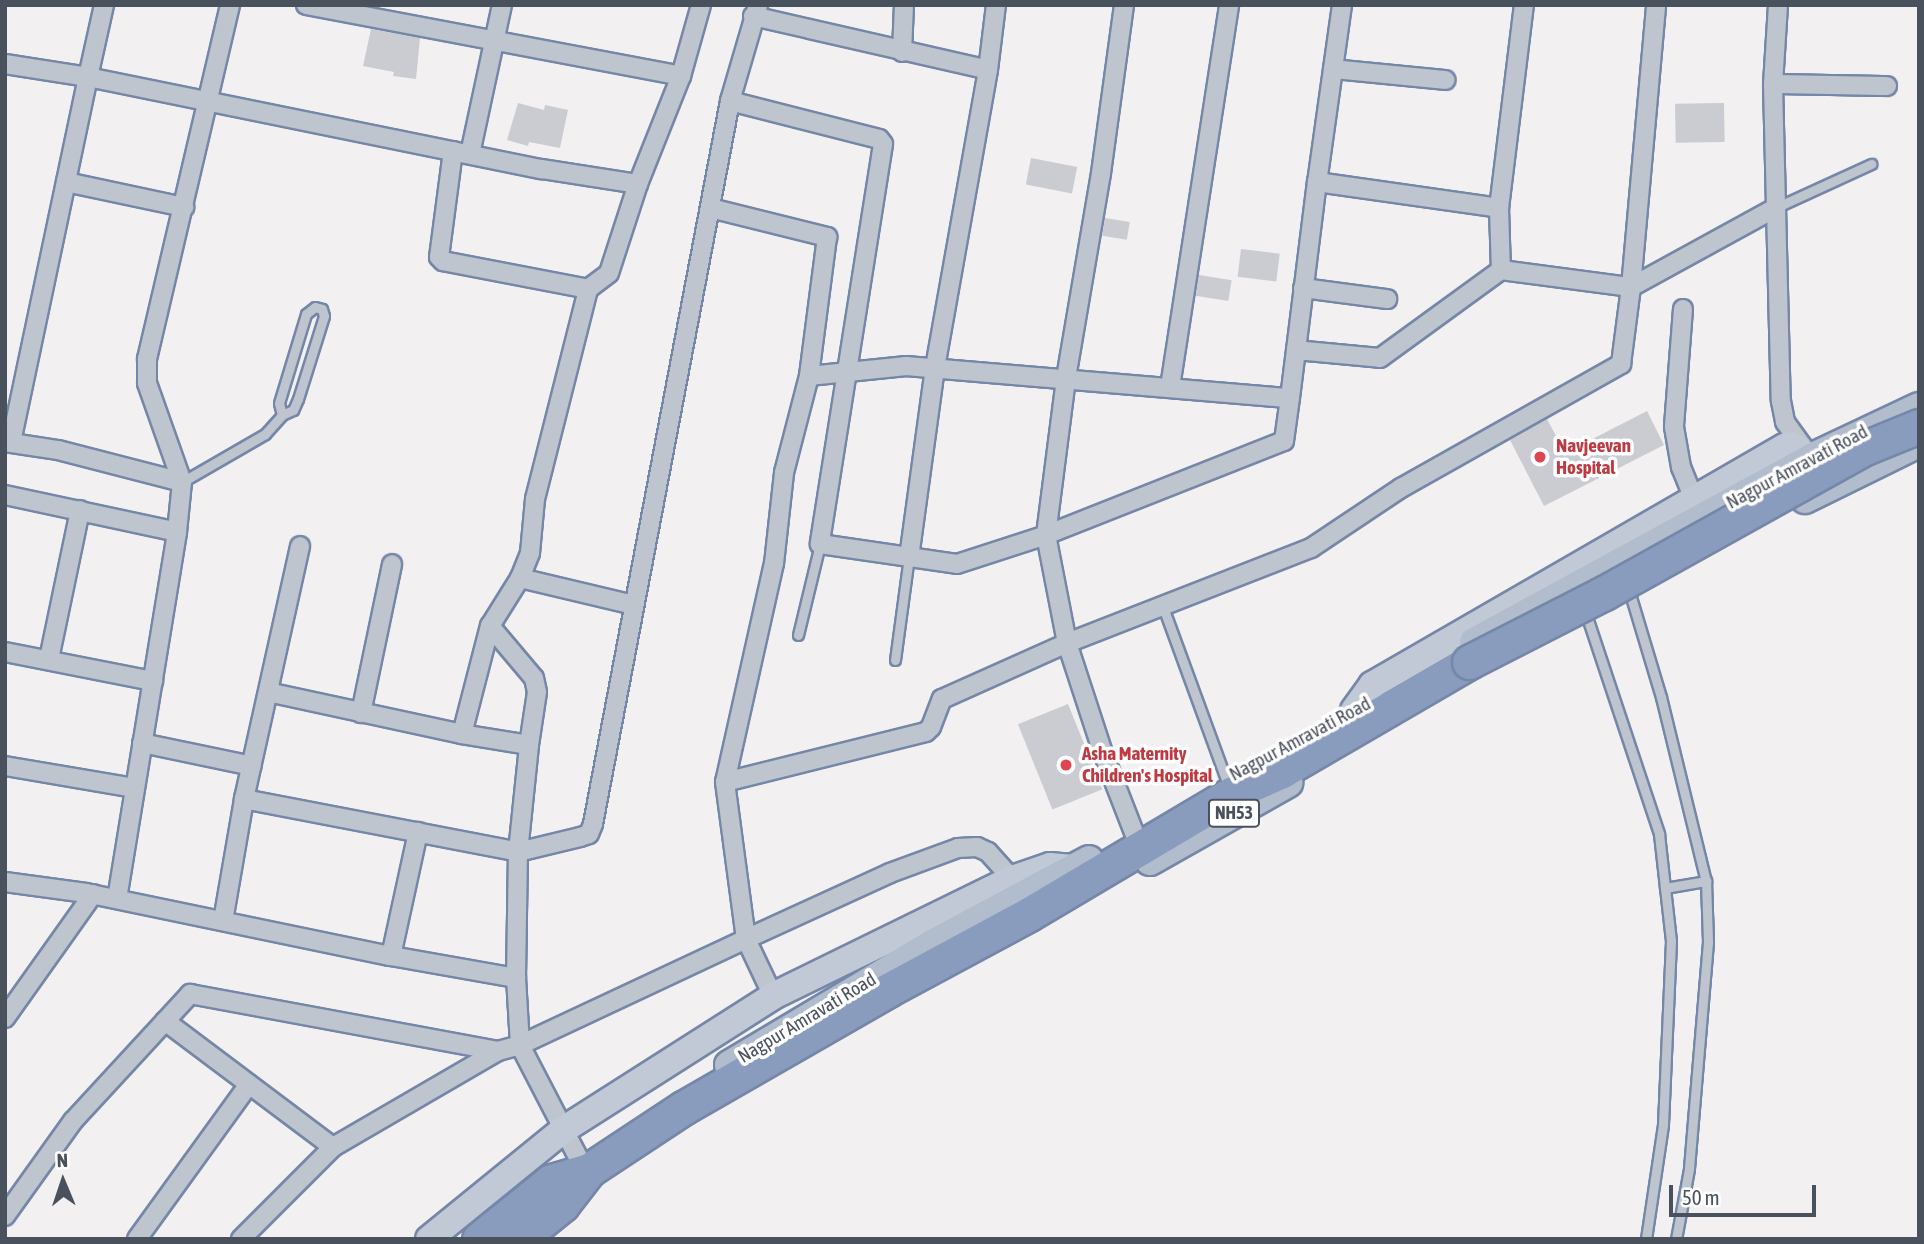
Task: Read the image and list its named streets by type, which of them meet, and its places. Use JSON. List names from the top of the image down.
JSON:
{
  "streets": {
    "highway": ["Nagpur Amravati Road", "NH53"]
  },
  "places": ["Navjeevan Hospital", "Asha Maternity Children's Hospital"],
  "scale_bar": "50 m",
  "north": "top"
}
